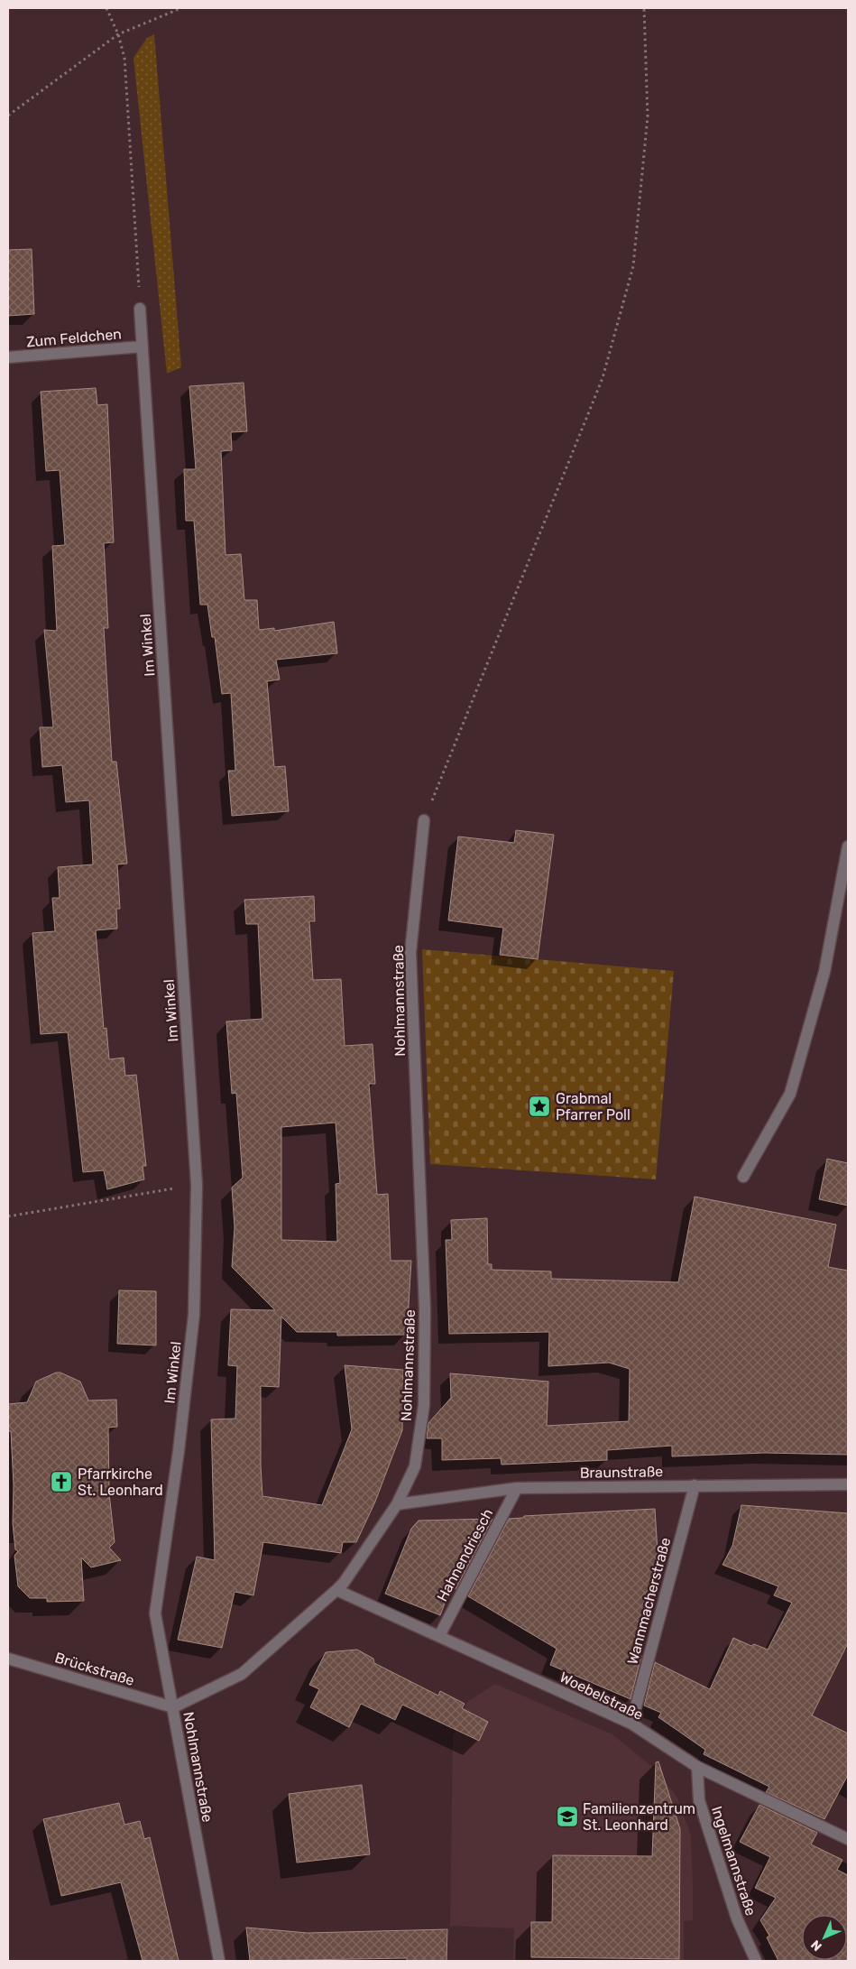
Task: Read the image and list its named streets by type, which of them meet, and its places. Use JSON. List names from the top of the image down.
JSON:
{
  "streets": {
    "street": [
      "Zum Feldchen",
      "Im Winkel",
      "Nohlmannstraße",
      "Braunstraße",
      "Hahnendriesch",
      "Wannmacherstraße",
      "Brückstraße",
      "Woebelstraße",
      "Ingelmannstraße"
    ]
  },
  "crossings": [
    ["Zum Feldchen", "Im Winkel"],
    ["Im Winkel", "Nohlmannstraße"],
    ["Im Winkel", "Brückstraße"],
    ["Nohlmannstraße", "Braunstraße"],
    ["Nohlmannstraße", "Brückstraße"],
    ["Nohlmannstraße", "Woebelstraße"],
    ["Braunstraße", "Hahnendriesch"],
    ["Braunstraße", "Wannmacherstraße"],
    ["Hahnendriesch", "Woebelstraße"],
    ["Wannmacherstraße", "Woebelstraße"],
    ["Woebelstraße", "Ingelmannstraße"]
  ],
  "places": {
    "place": ["Grabmal Pfarrer Poll"],
    "church": ["Pfarrkirche St. Leonhard"],
    "school or university": ["Familienzentrum St. Leonhard"]
  },
  "north": "bottom left"
}
